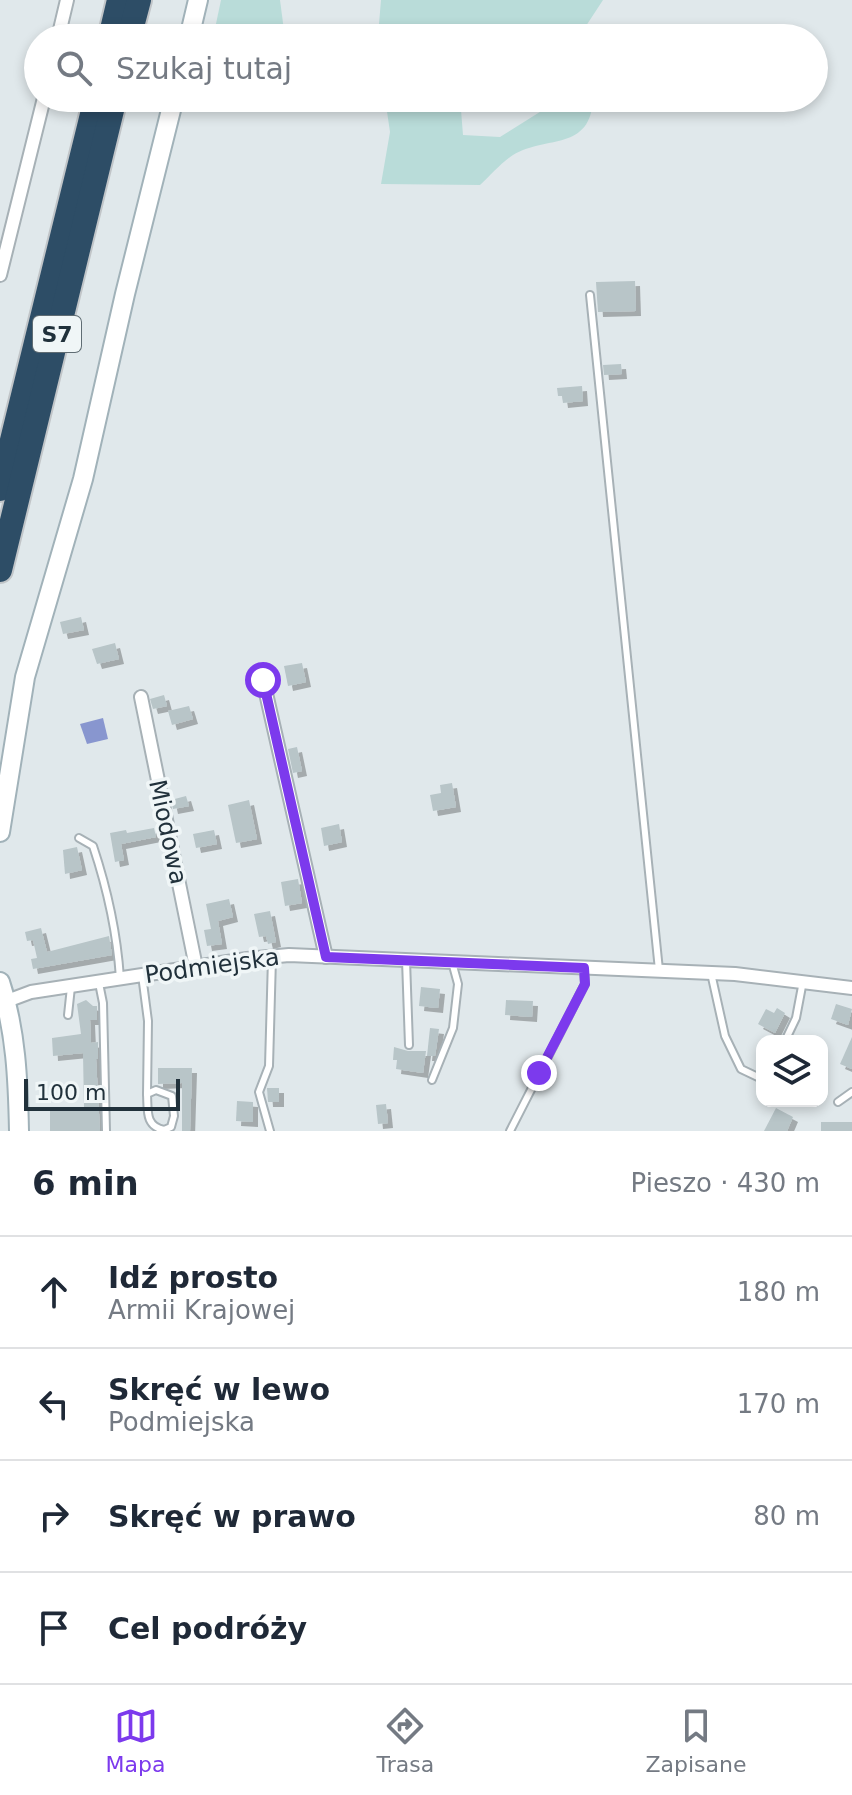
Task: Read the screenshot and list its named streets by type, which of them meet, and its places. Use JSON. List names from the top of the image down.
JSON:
{
  "streets": {
    "highway": ["S7"],
    "street": ["Miodowa", "Podmiejska"]
  },
  "crossings": [
    ["Miodowa", "Podmiejska"]
  ],
  "scale_bar": "100 m",
  "page": {
    "search": "Szukaj tutaj",
    "scale": "100 m",
    "heading": ["6 min", "Pieszo · 430 m"],
    "list": [
      ["Idź prosto", "Armii Krajowej", "180 m"],
      ["Skręć w lewo", "Podmiejska", "170 m"],
      ["Skręć w prawo", "80 m"],
      "Cel podróży"
    ],
    "nav": ["Mapa", "Trasa", "Zapisane"]
  }
}
